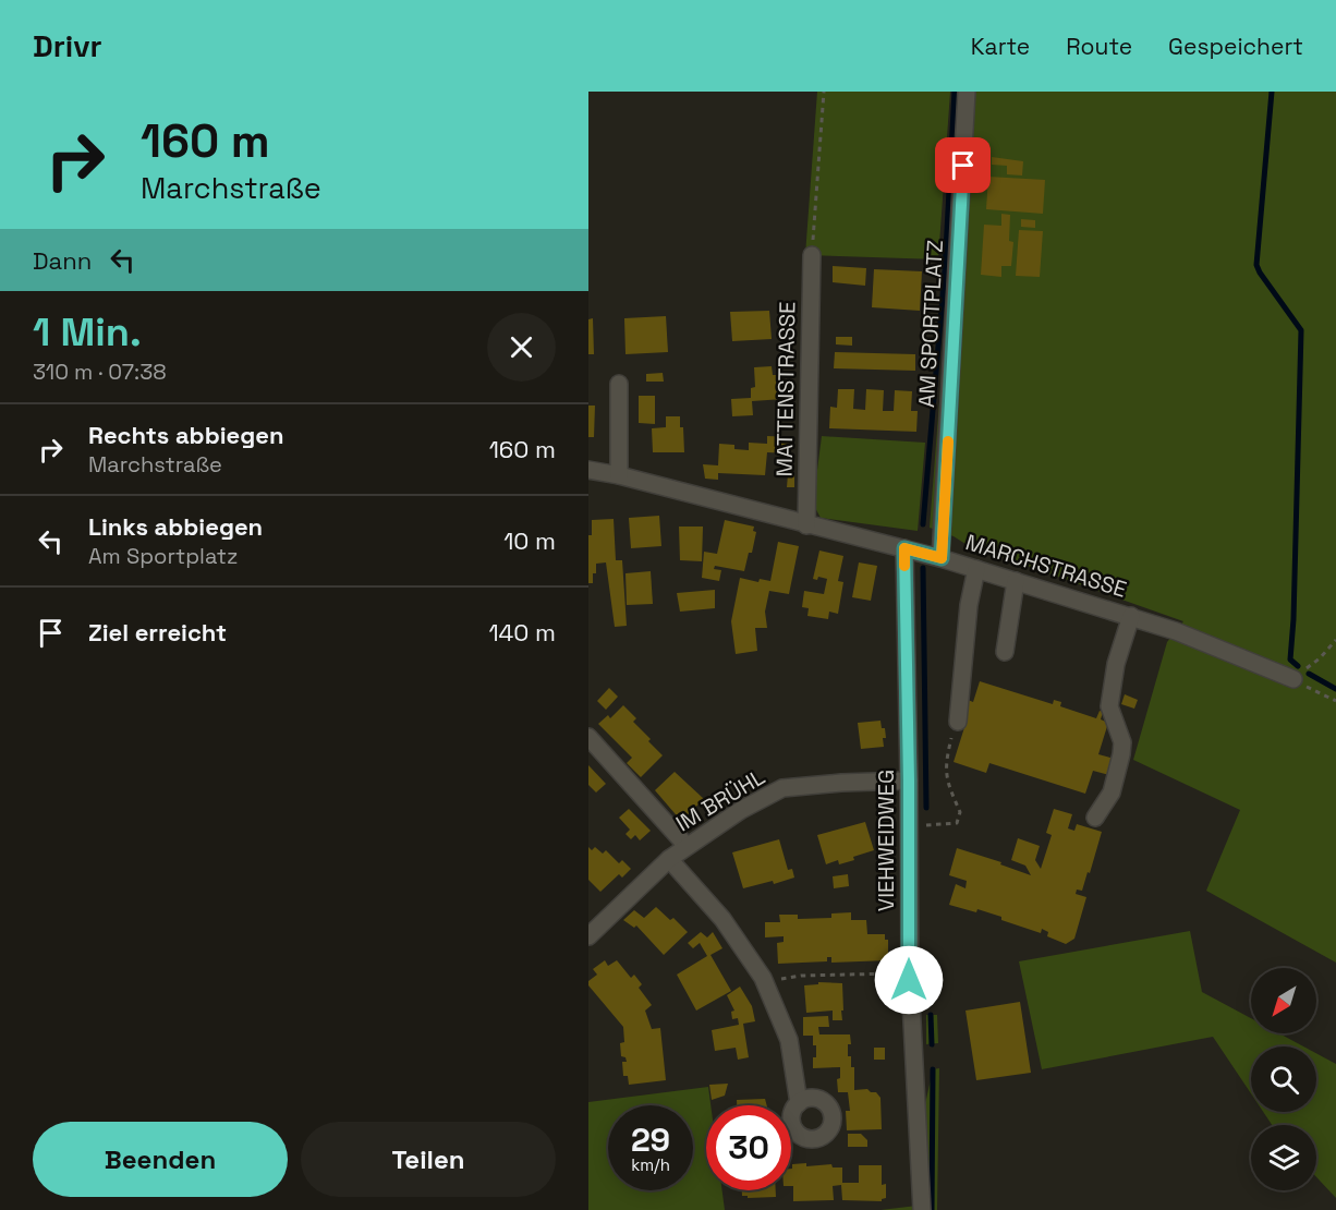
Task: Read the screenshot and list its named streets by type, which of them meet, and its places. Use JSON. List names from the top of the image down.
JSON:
{
  "streets": {
    "street": [
      "AM SPORTPLATZ",
      "MATTENSTRASSE",
      "MARCHSTRASSE",
      "IM BRÜHL",
      "VIEHWEIDWEG"
    ]
  },
  "crossings": [
    ["AM SPORTPLATZ", "MARCHSTRASSE"],
    ["MATTENSTRASSE", "MARCHSTRASSE"],
    ["MARCHSTRASSE", "VIEHWEIDWEG"],
    ["IM BRÜHL", "VIEHWEIDWEG"]
  ],
  "north": "bottom left",
  "page": {
    "header": "Drivr",
    "nav": ["Karte", "Route", "Gespeichert"],
    "turn": ["160 m", "Marchstraße"],
    "then": "Dann",
    "heading": ["1 Min.", "310 m · 07:38"],
    "list": [
      {
        "name": "Rechts abbiegen",
        "note": "Marchstraße",
        "value": "160 m"
      },
      {
        "name": "Links abbiegen",
        "note": "Am Sportplatz",
        "value": "10 m"
      },
      {
        "name": "Ziel erreicht",
        "value": "140 m"
      }
    ],
    "speed": "29 km/h",
    "limit": "30",
    "buttons": ["Beenden", "Teilen"]
  }
}
